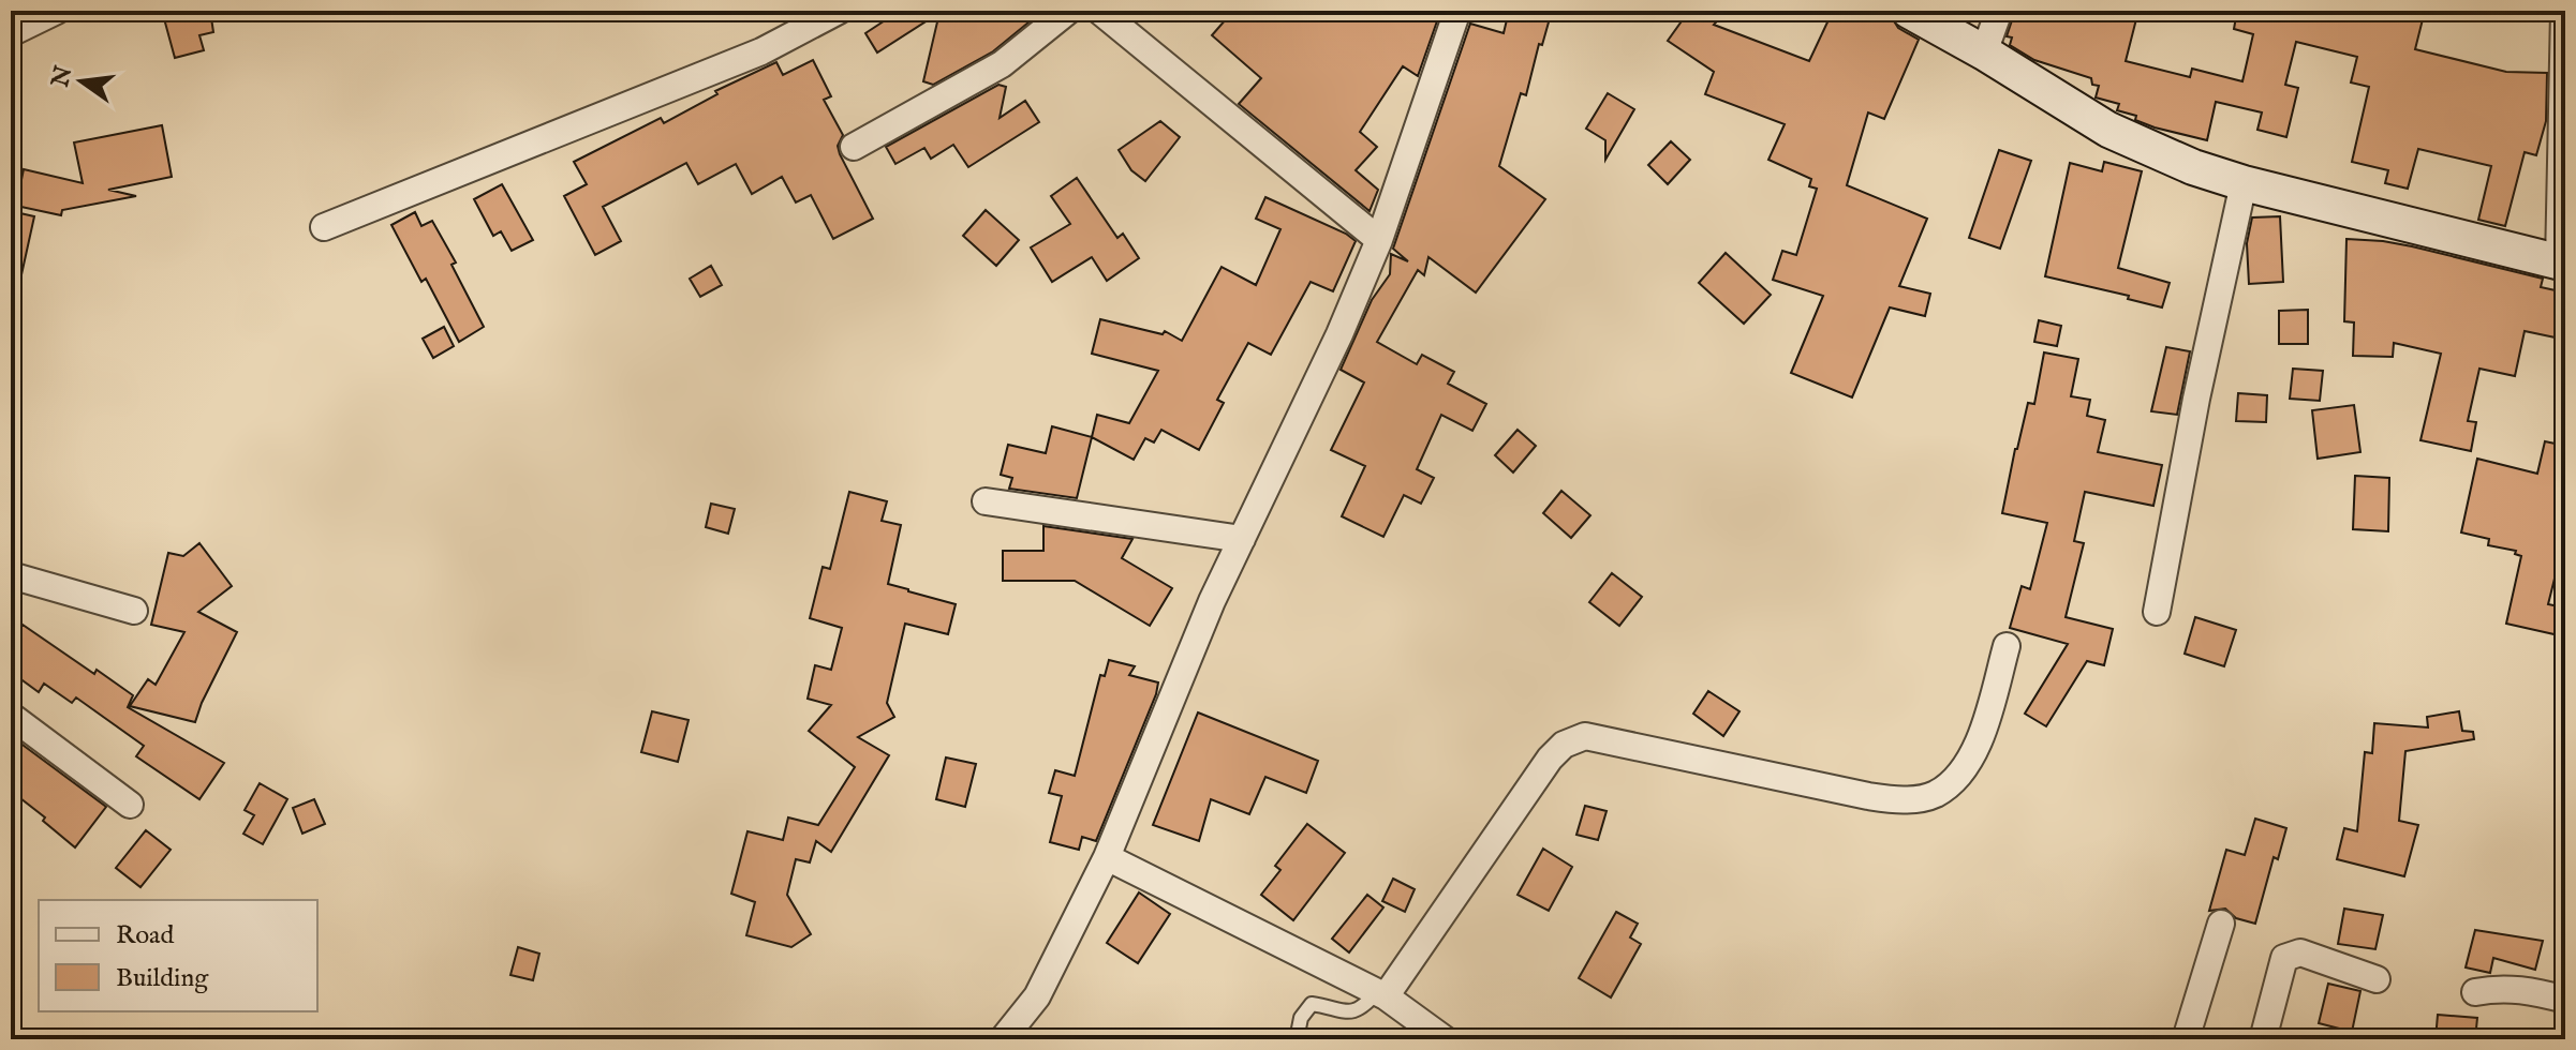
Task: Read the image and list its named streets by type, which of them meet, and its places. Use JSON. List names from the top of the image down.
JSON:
{
  "legend": ["Road", "Building"],
  "north": "left"
}
